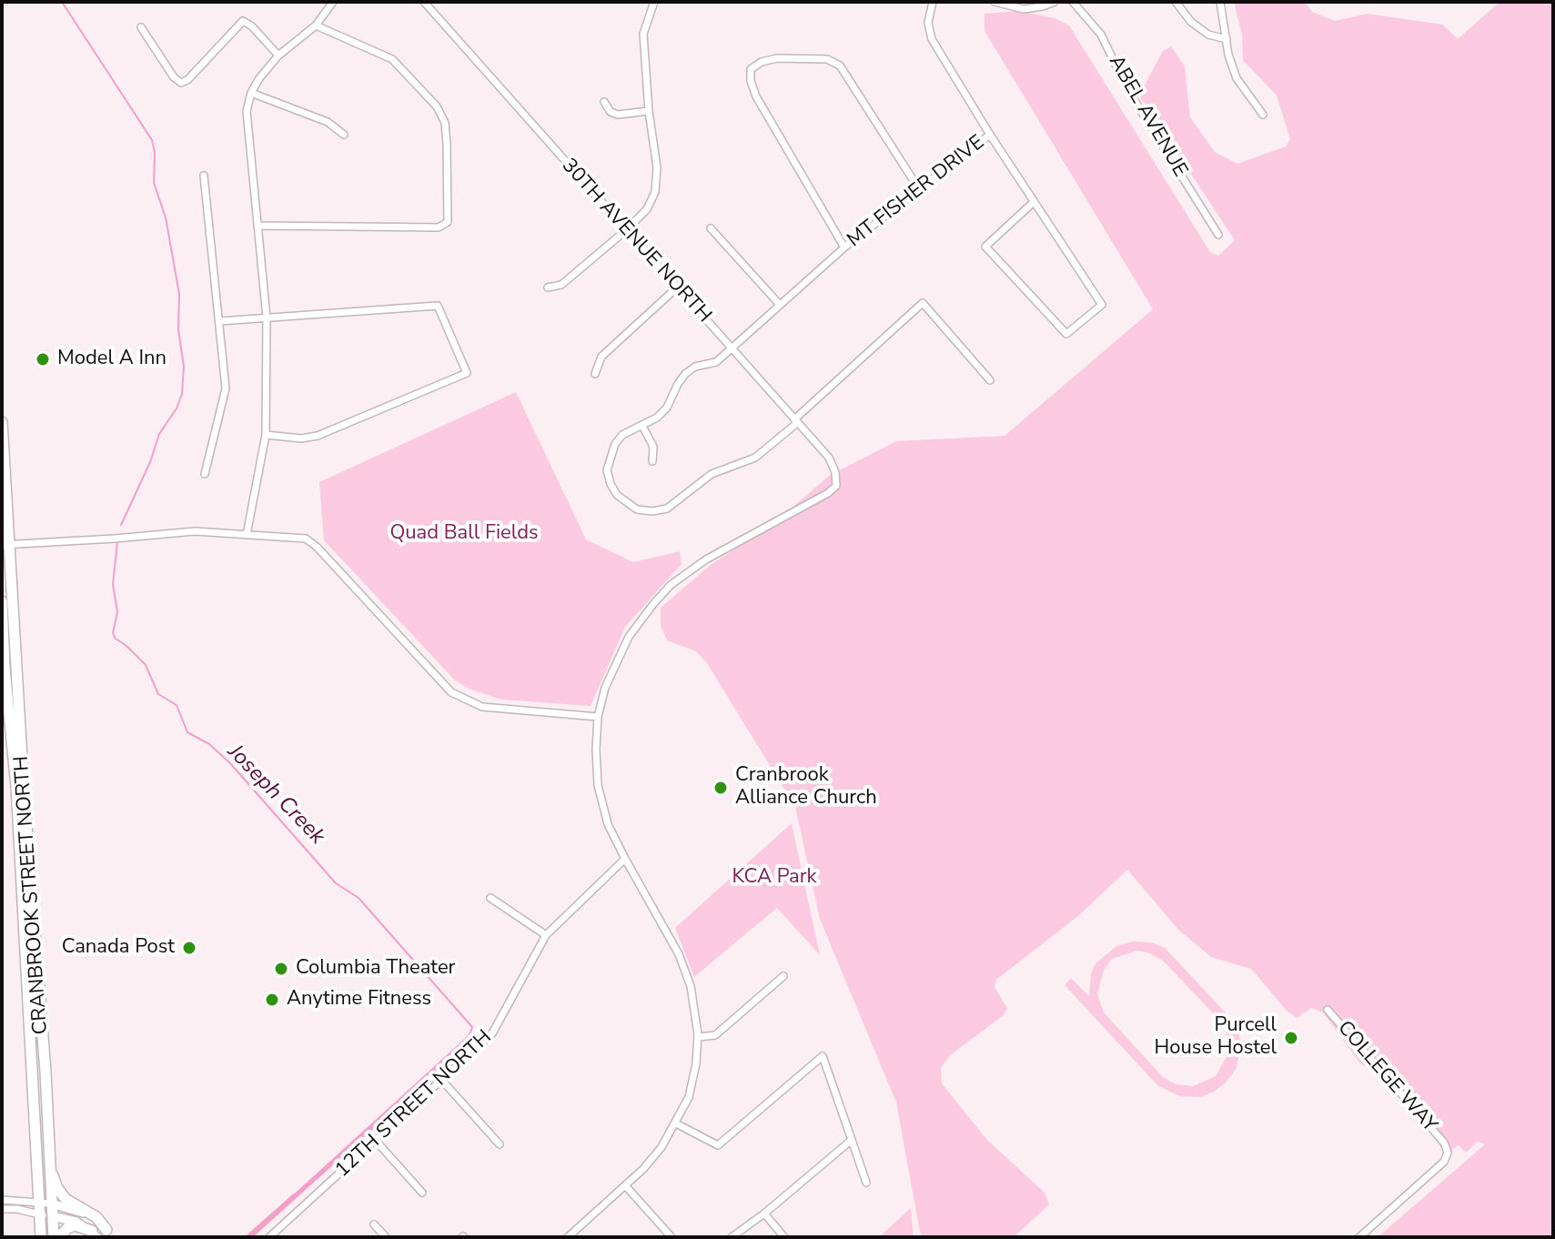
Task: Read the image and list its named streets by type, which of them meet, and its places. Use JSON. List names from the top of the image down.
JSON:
{
  "streets": {
    "highway": ["CRANBROOK STREET NORTH"],
    "street": [
      "ABEL AVENUE",
      "MT FISHER DRIVE",
      "30TH AVENUE NORTH",
      "COLLEGE WAY",
      "12TH STREET NORTH"
    ]
  },
  "crossings": [
    ["MT FISHER DRIVE", "30TH AVENUE NORTH"]
  ],
  "water": ["Joseph Creek"],
  "parks": ["Quad Ball Fields", "KCA Park"],
  "places": [
    "Model A Inn",
    "Cranbrook Alliance Church",
    "Canada Post",
    "Columbia Theater",
    "Anytime Fitness",
    "Purcell House Hostel"
  ]
}
